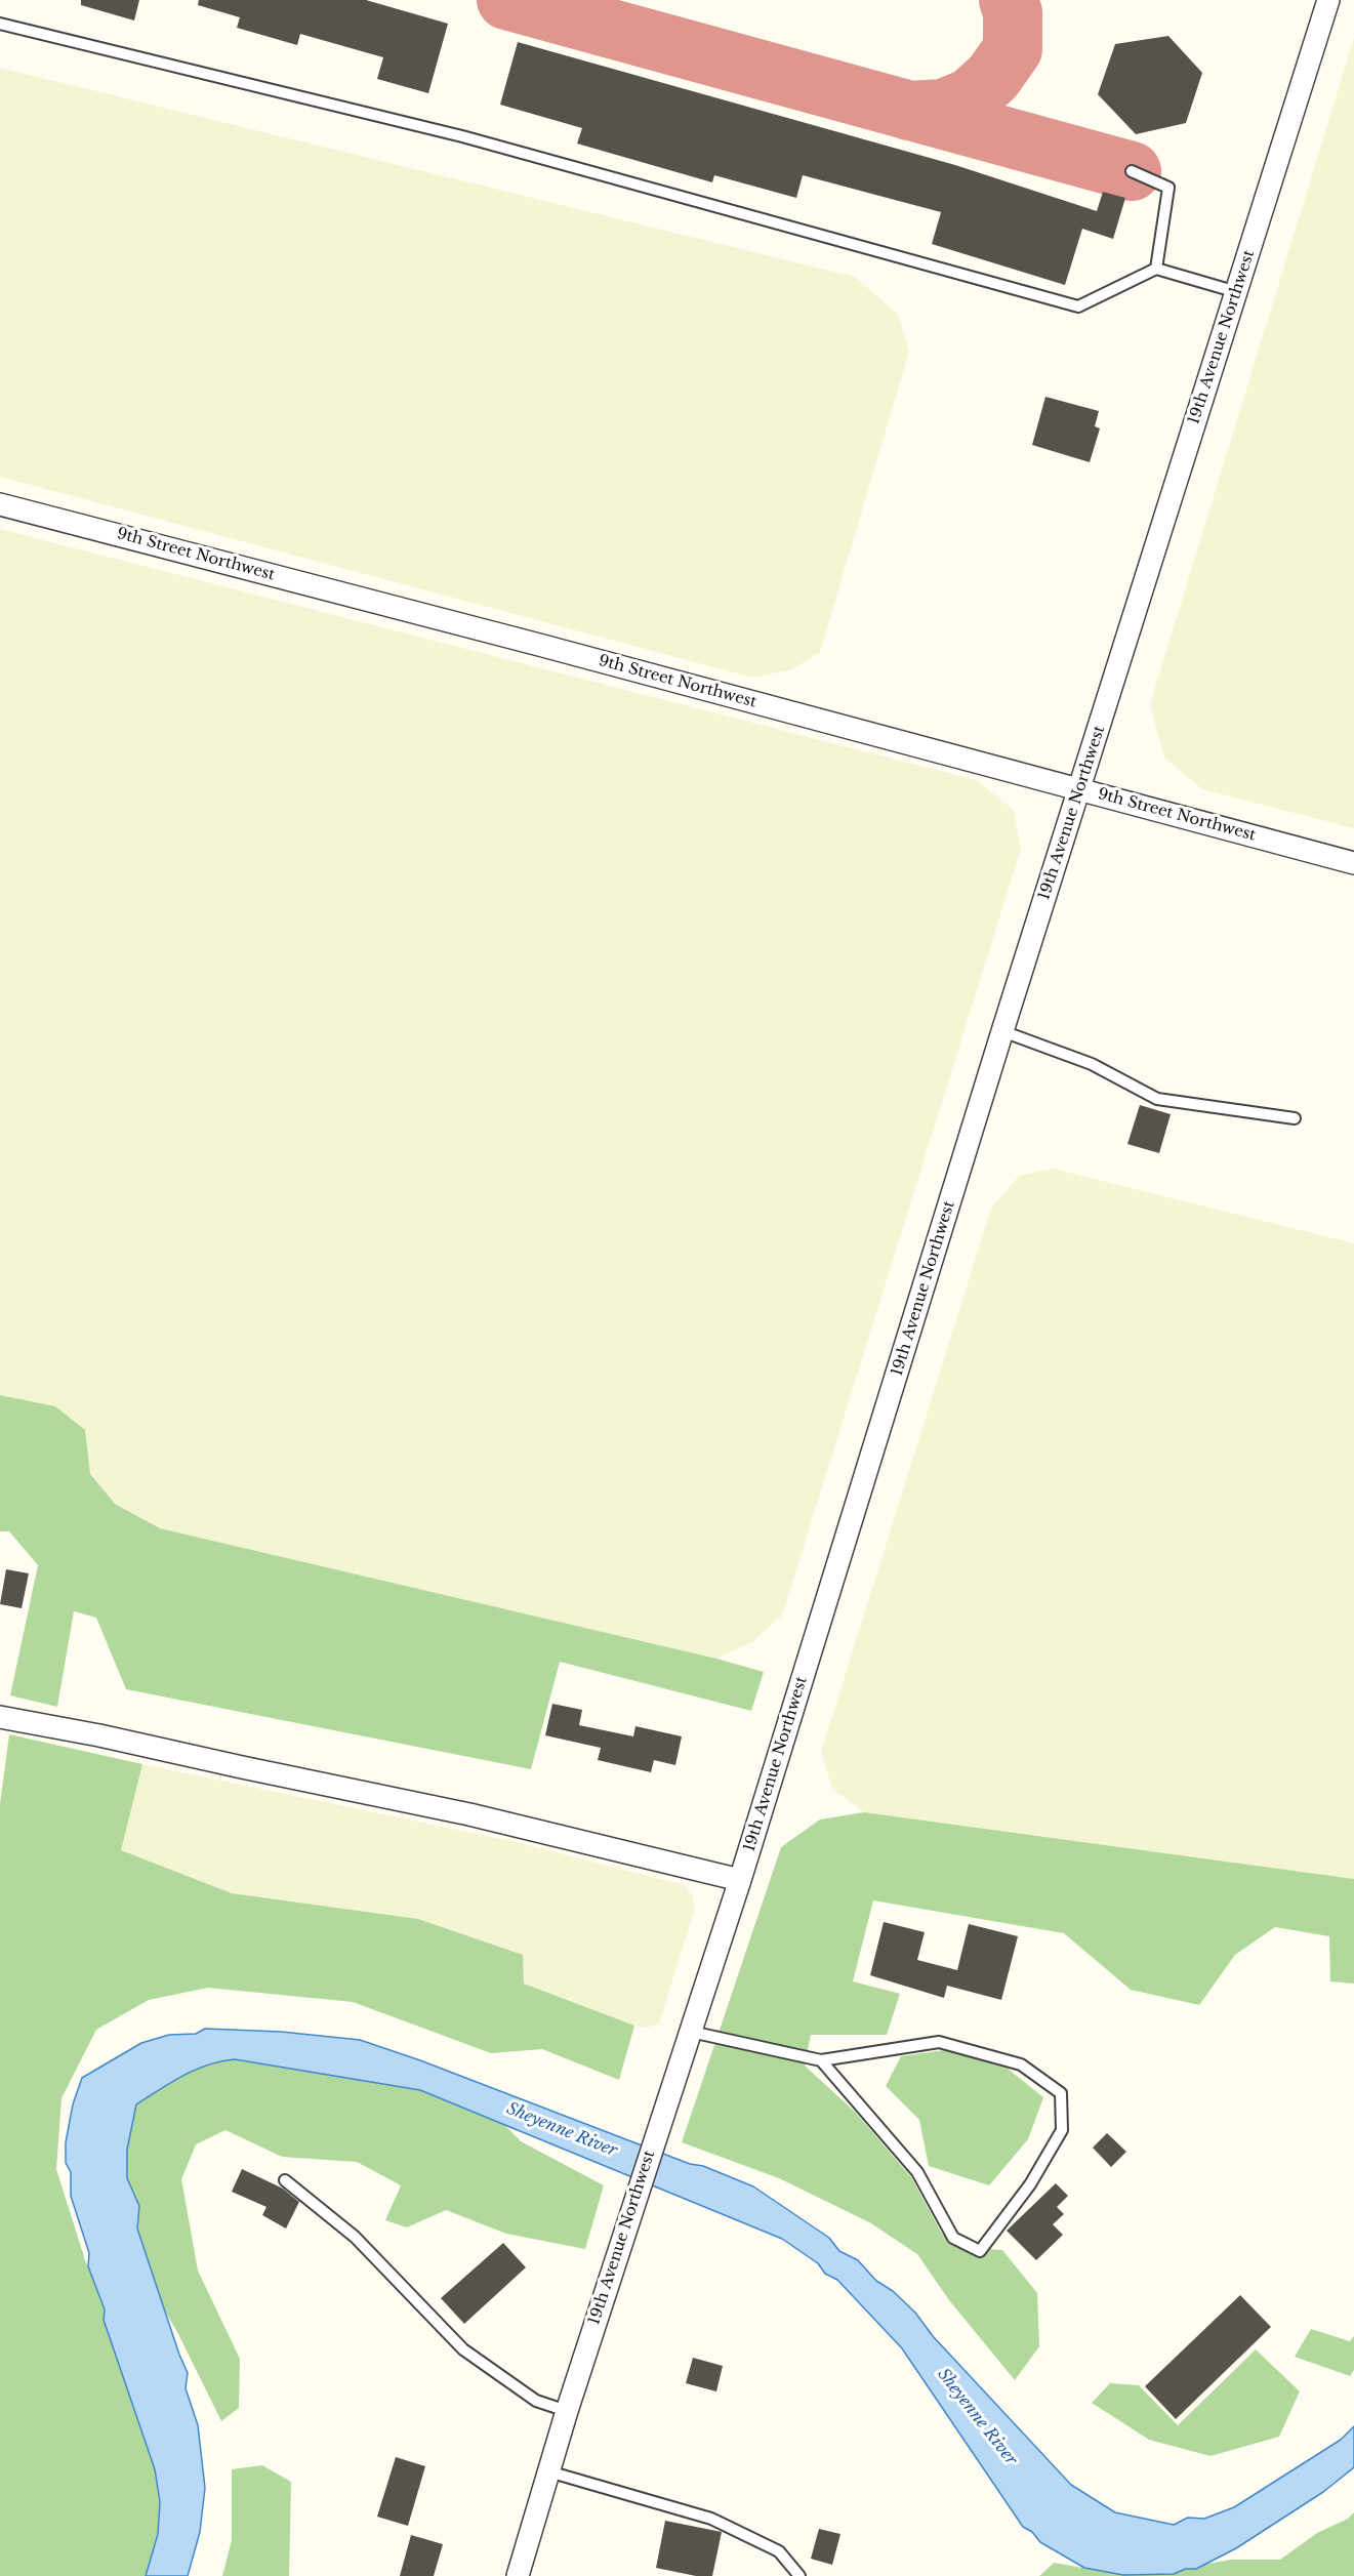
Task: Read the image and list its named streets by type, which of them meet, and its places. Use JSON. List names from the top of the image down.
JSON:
{
  "streets": {
    "street": ["19th Avenue Northwest", "9th Street Northwest"]
  },
  "crossings": [
    ["19th Avenue Northwest", "9th Street Northwest"]
  ],
  "water": ["Sheyenne River"]
}
